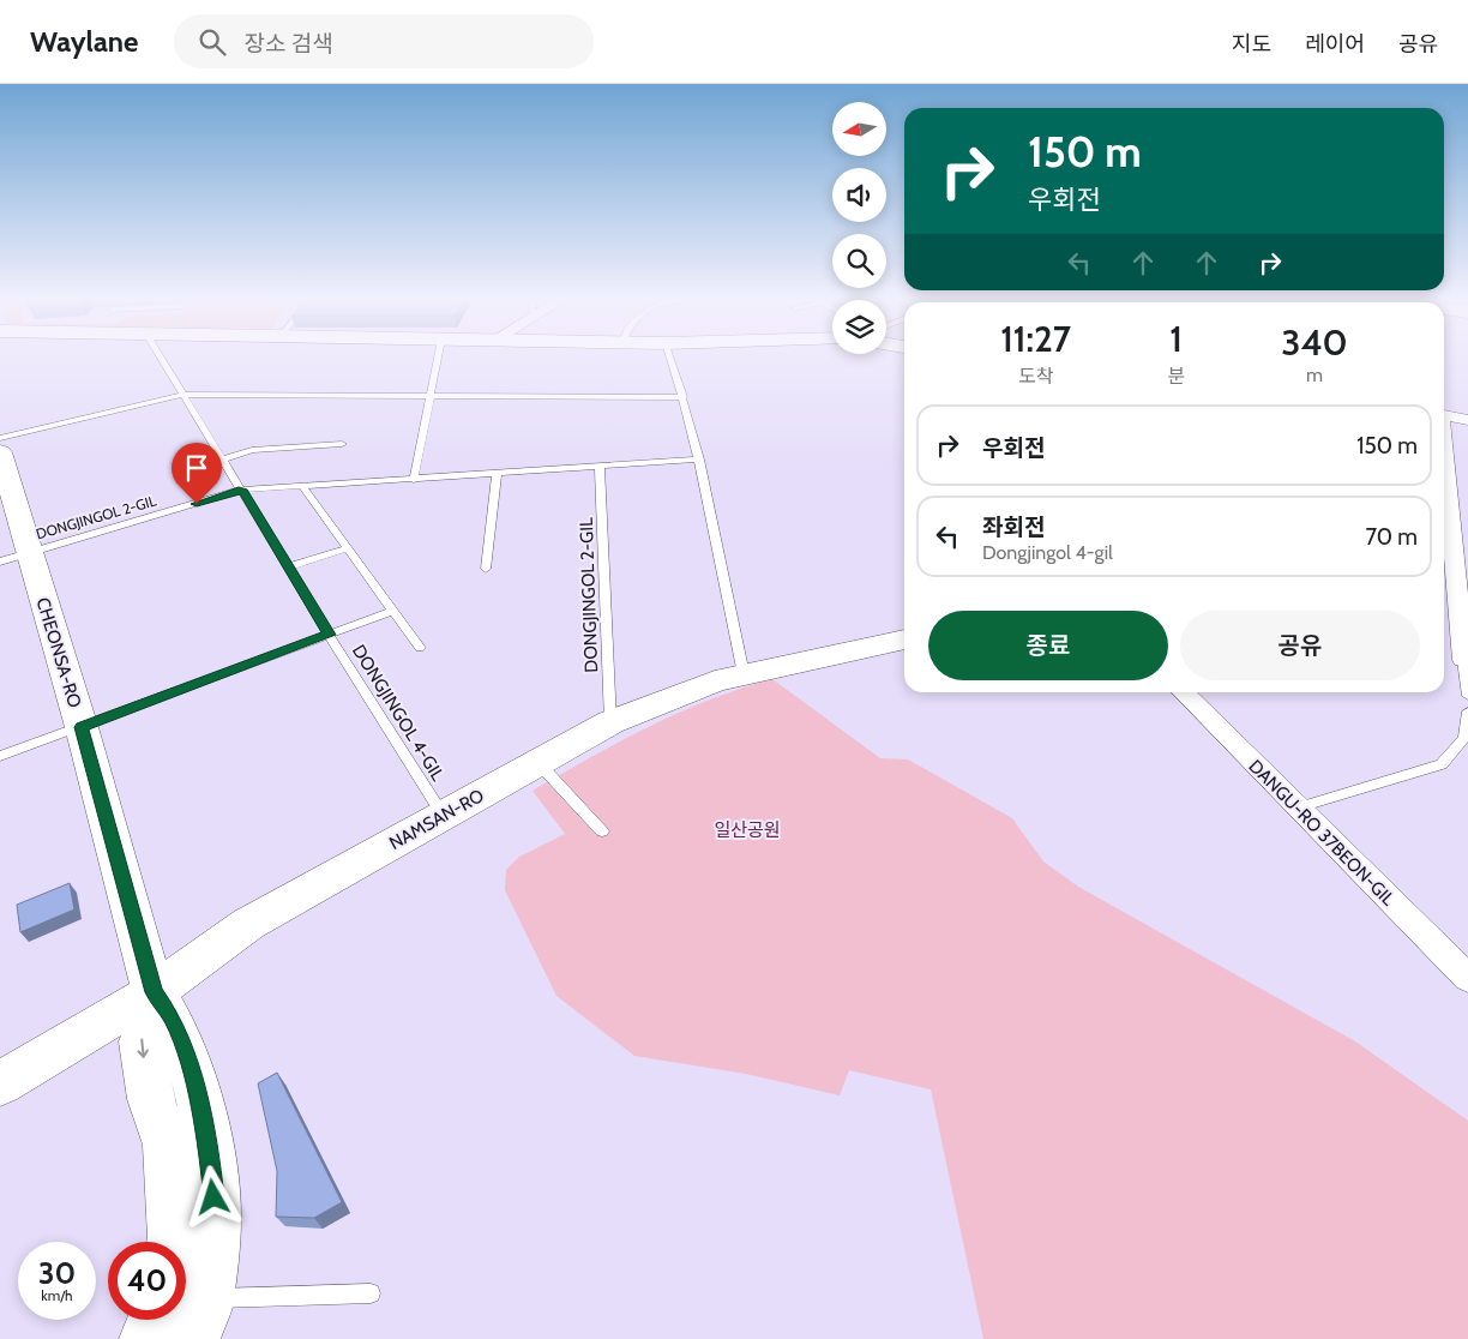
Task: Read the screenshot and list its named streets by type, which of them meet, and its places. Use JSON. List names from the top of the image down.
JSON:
{
  "streets": {
    "street": ["CHEONSA-RO", "NAMSAN-RO", "DANGU-RO 37BEON-GIL"],
    "lane": ["DONGJINGOL 2-GIL", "DONGJINGOL 4-GIL"]
  },
  "crossings": [
    ["DONGJINGOL 2-GIL", "CHEONSA-RO"],
    ["DONGJINGOL 2-GIL", "DONGJINGOL 4-GIL"],
    ["DONGJINGOL 2-GIL", "NAMSAN-RO"],
    ["CHEONSA-RO", "NAMSAN-RO"],
    ["DONGJINGOL 4-GIL", "NAMSAN-RO"]
  ],
  "parks": ["일산공원"],
  "north": "left",
  "page": {
    "header": "Waylane",
    "search": "장소 검색",
    "nav": ["지도", "레이어", "공유"],
    "turn": ["150 m", "우회전"],
    "eta": [
      "11:27",
      "도착",
      "1",
      "분",
      "340",
      "m"
    ],
    "list": [
      {
        "name": "우회전",
        "value": "150 m"
      },
      {
        "name": "좌회전",
        "note": "Dongjingol 4-gil",
        "value": "70 m"
      }
    ],
    "buttons": ["종료", "공유"],
    "speed": "30 km/h",
    "limit": "40"
  }
}
